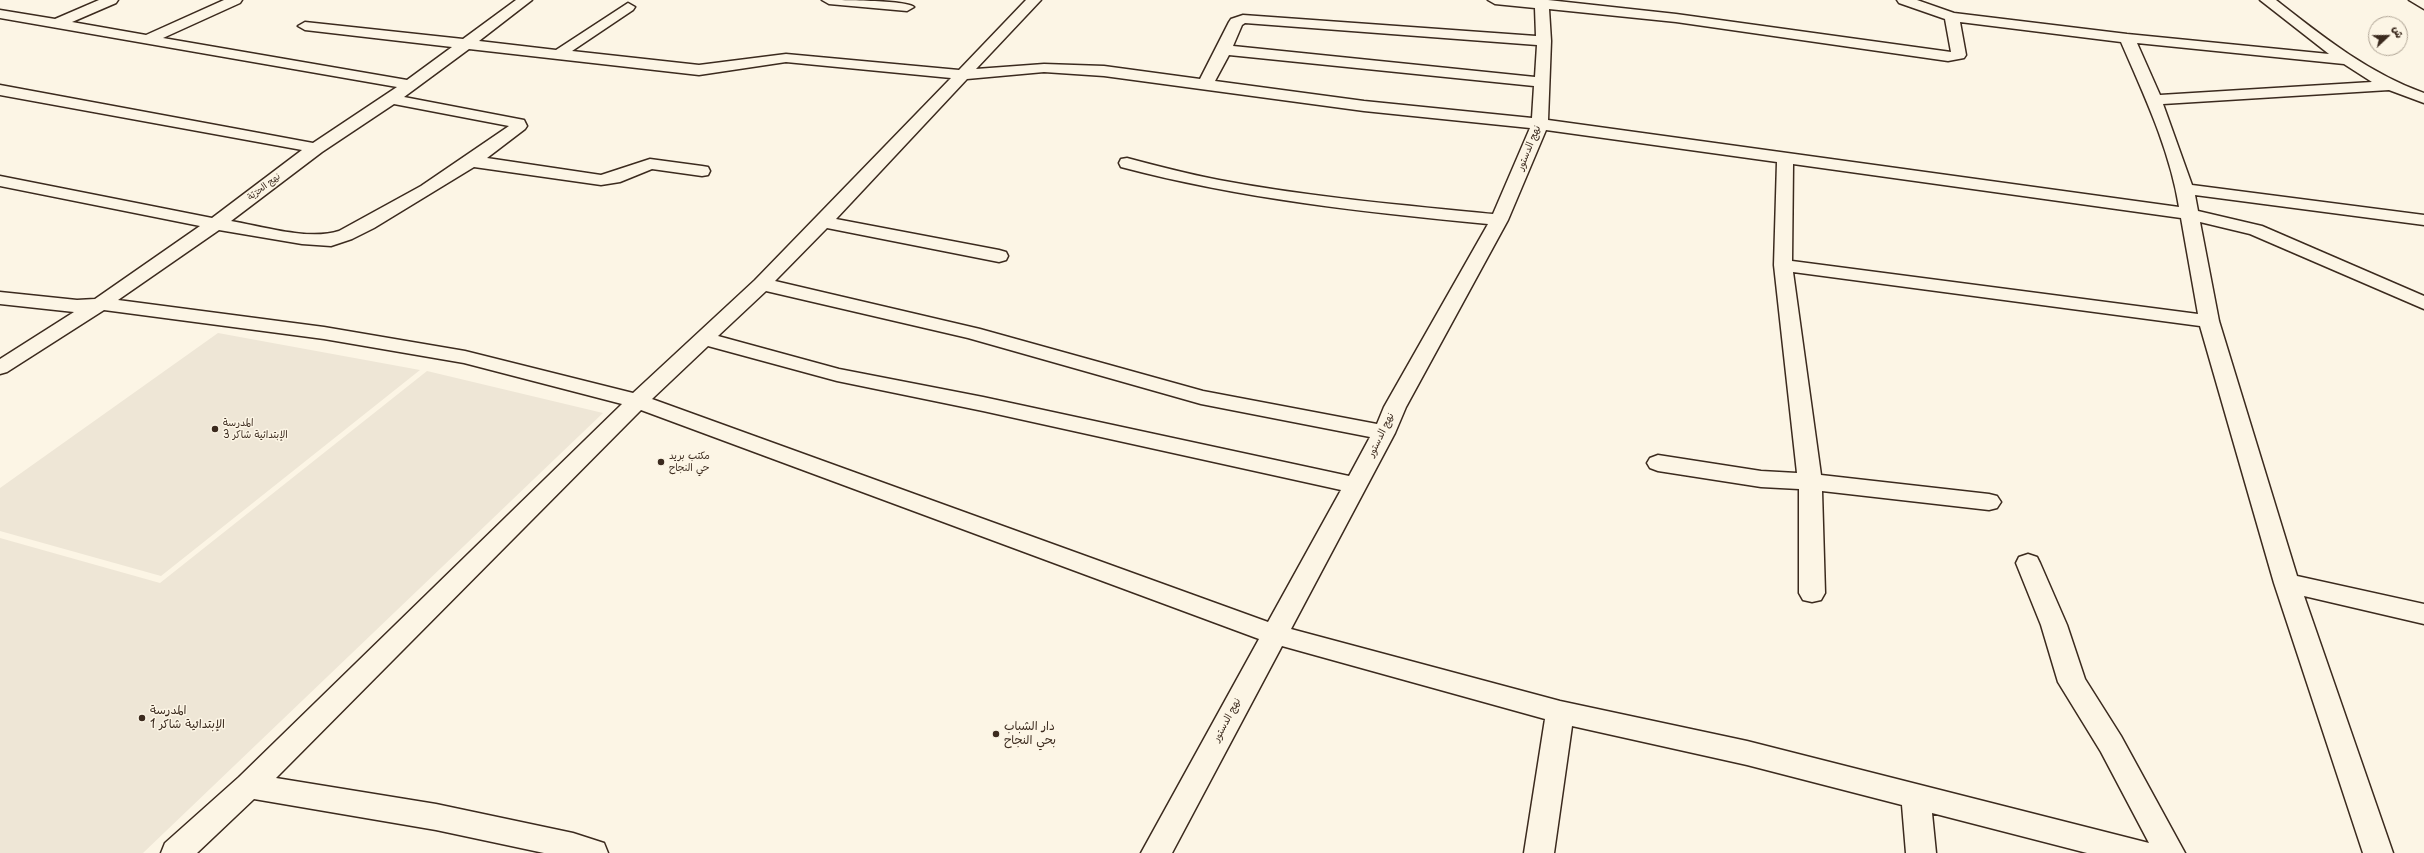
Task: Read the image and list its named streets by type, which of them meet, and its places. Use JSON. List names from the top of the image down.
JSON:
{
  "streets": {
    "street": ["نهج الدستور", "نهج الحرّيّة"]
  },
  "places": [
    "المدرسة الإبتدائية شاكر 3",
    "مكتب بريد حي النجاح",
    "المدرسة الإبتدائية شاكر 1",
    "دار الشباب بحي النجاح"
  ],
  "north": "right"
}
